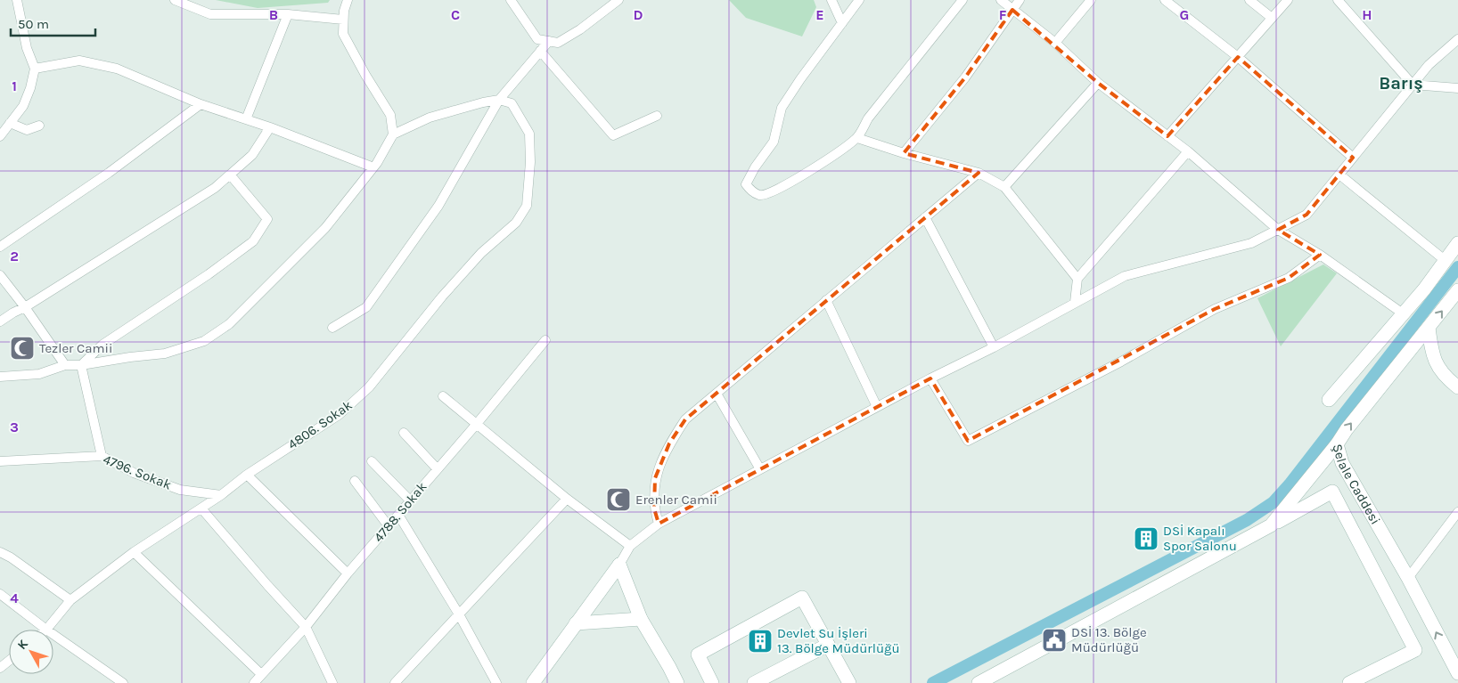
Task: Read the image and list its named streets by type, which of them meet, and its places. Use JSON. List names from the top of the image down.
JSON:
{
  "streets": {
    "street": [
      "4806. Sokak",
      "4796. Sokak",
      "Şelale Caddesi",
      "4788. Sokak"
    ]
  },
  "crossings": [
    ["4806. Sokak", "4796. Sokak"]
  ],
  "districts": ["Barış"],
  "places": {
    "mosque": ["Tezler Camii", "Erenler Camii"],
    "building": ["DSİ Kapalı Spor Salonu", "Devlet Su İşleri 13. Bölge Müdürlüğü"],
    "public building": ["DSİ 13. Bölge Müdürlüğü"]
  },
  "scale_bar": "50 m",
  "north": "top left",
  "grid": {
    "columns": [
      "B",
      "C",
      "D",
      "E",
      "F",
      "G",
      "H"
    ],
    "rows": [
      "1",
      "2",
      "3",
      "4"
    ]
  }
}
